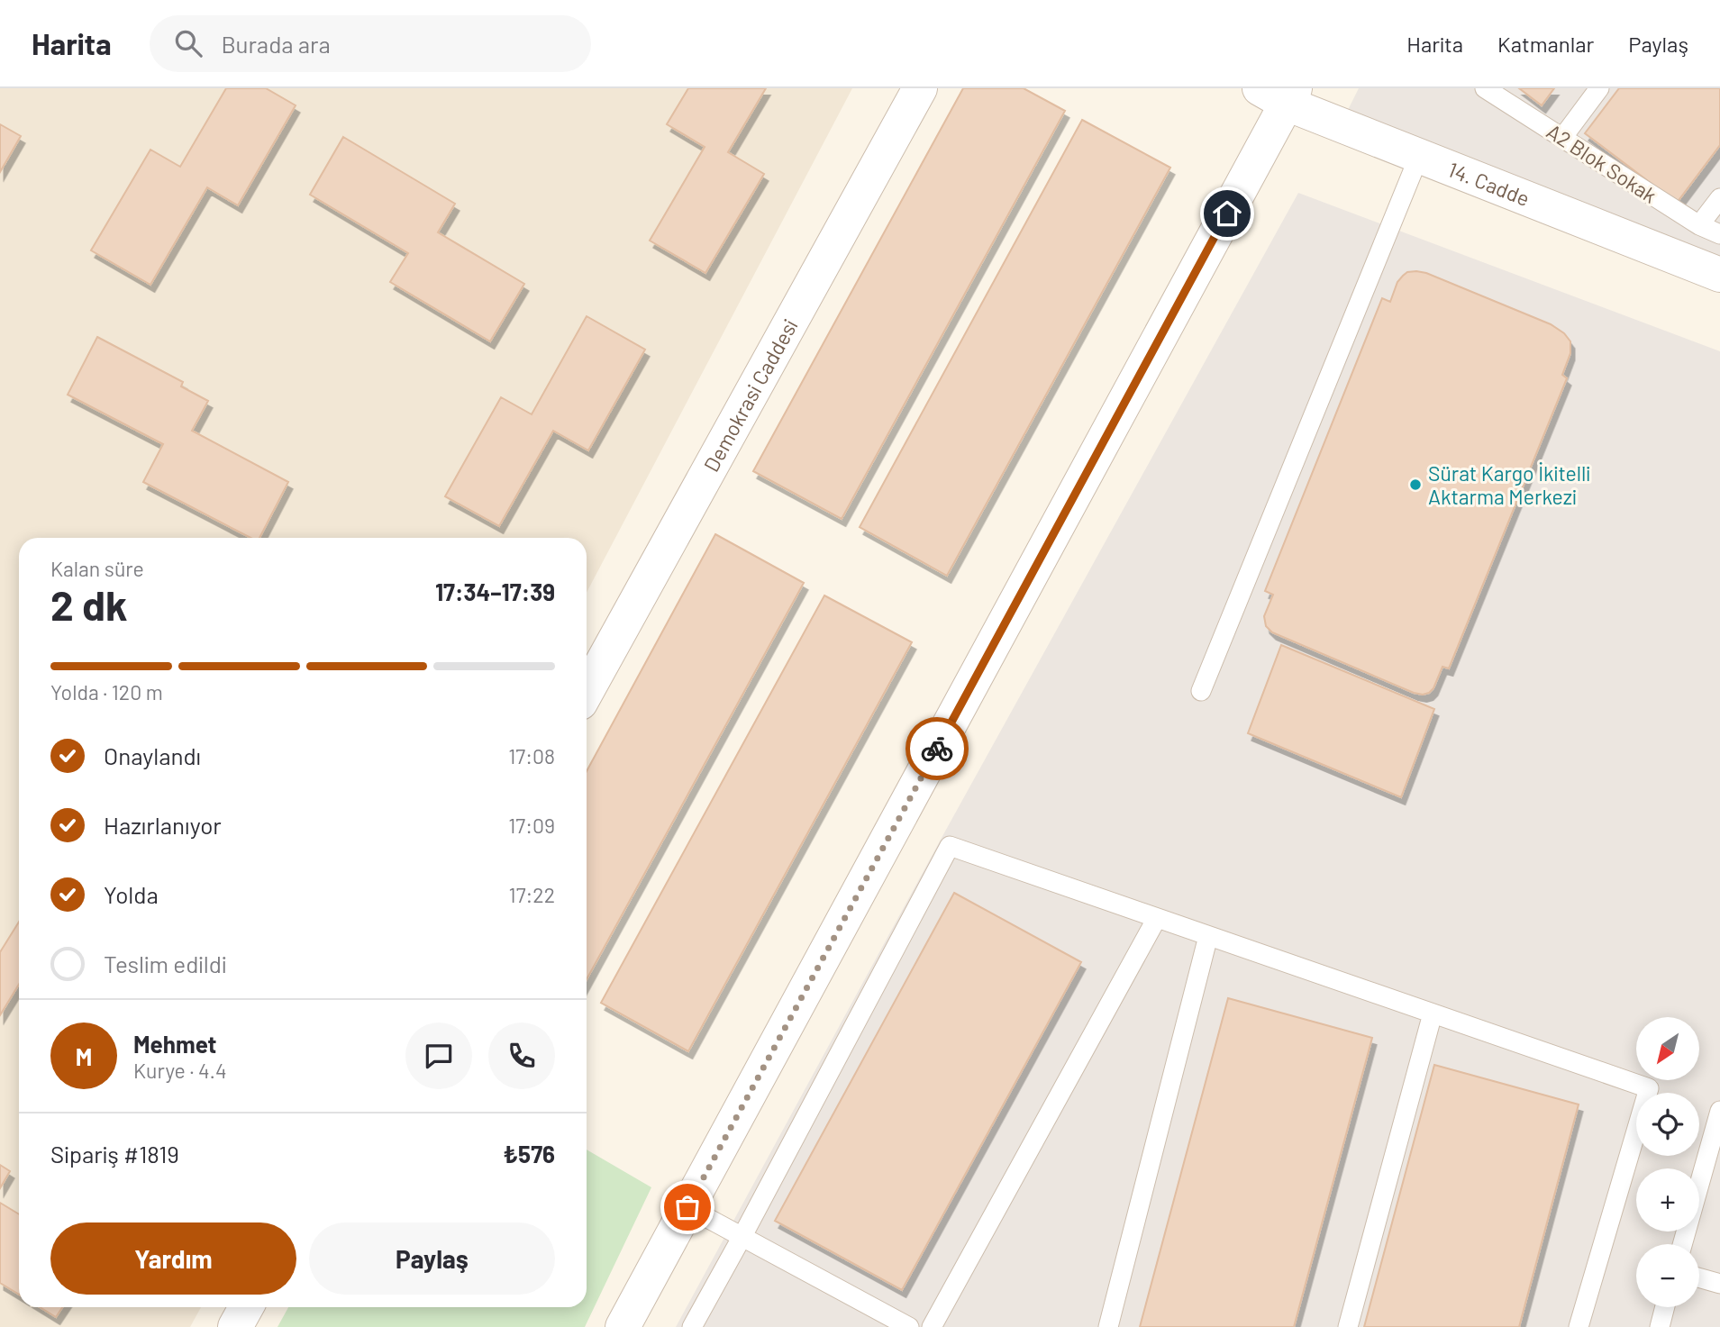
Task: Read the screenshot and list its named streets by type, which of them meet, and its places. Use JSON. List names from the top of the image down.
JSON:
{
  "streets": {
    "street": ["14. Cadde", "Demokrasi Caddesi"],
    "lane": ["A2 Blok Sokak"]
  },
  "places": ["Sürat Kargo İkitelli Aktarma Merkezi"],
  "north": "bottom left",
  "page": {
    "header": "Harita",
    "search": "Burada ara",
    "nav": ["Harita", "Katmanlar", "Paylaş"],
    "heading": ["2 dk", "Kalan süre", "17:34–17:39"],
    "panel": [
      "Mehmet",
      "Kurye · 4.4",
      "Sipariş #1819",
      "₺576"
    ],
    "bar": "Yolda · 120 m",
    "list": [
      ["Onaylandı", "17:08"],
      ["Hazırlanıyor", "17:09"],
      ["Yolda", "17:22"],
      "Teslim edildi"
    ],
    "map_buttons": ["+", "−"],
    "round": "M",
    "buttons": ["Yardım", "Paylaş"]
  }
}
